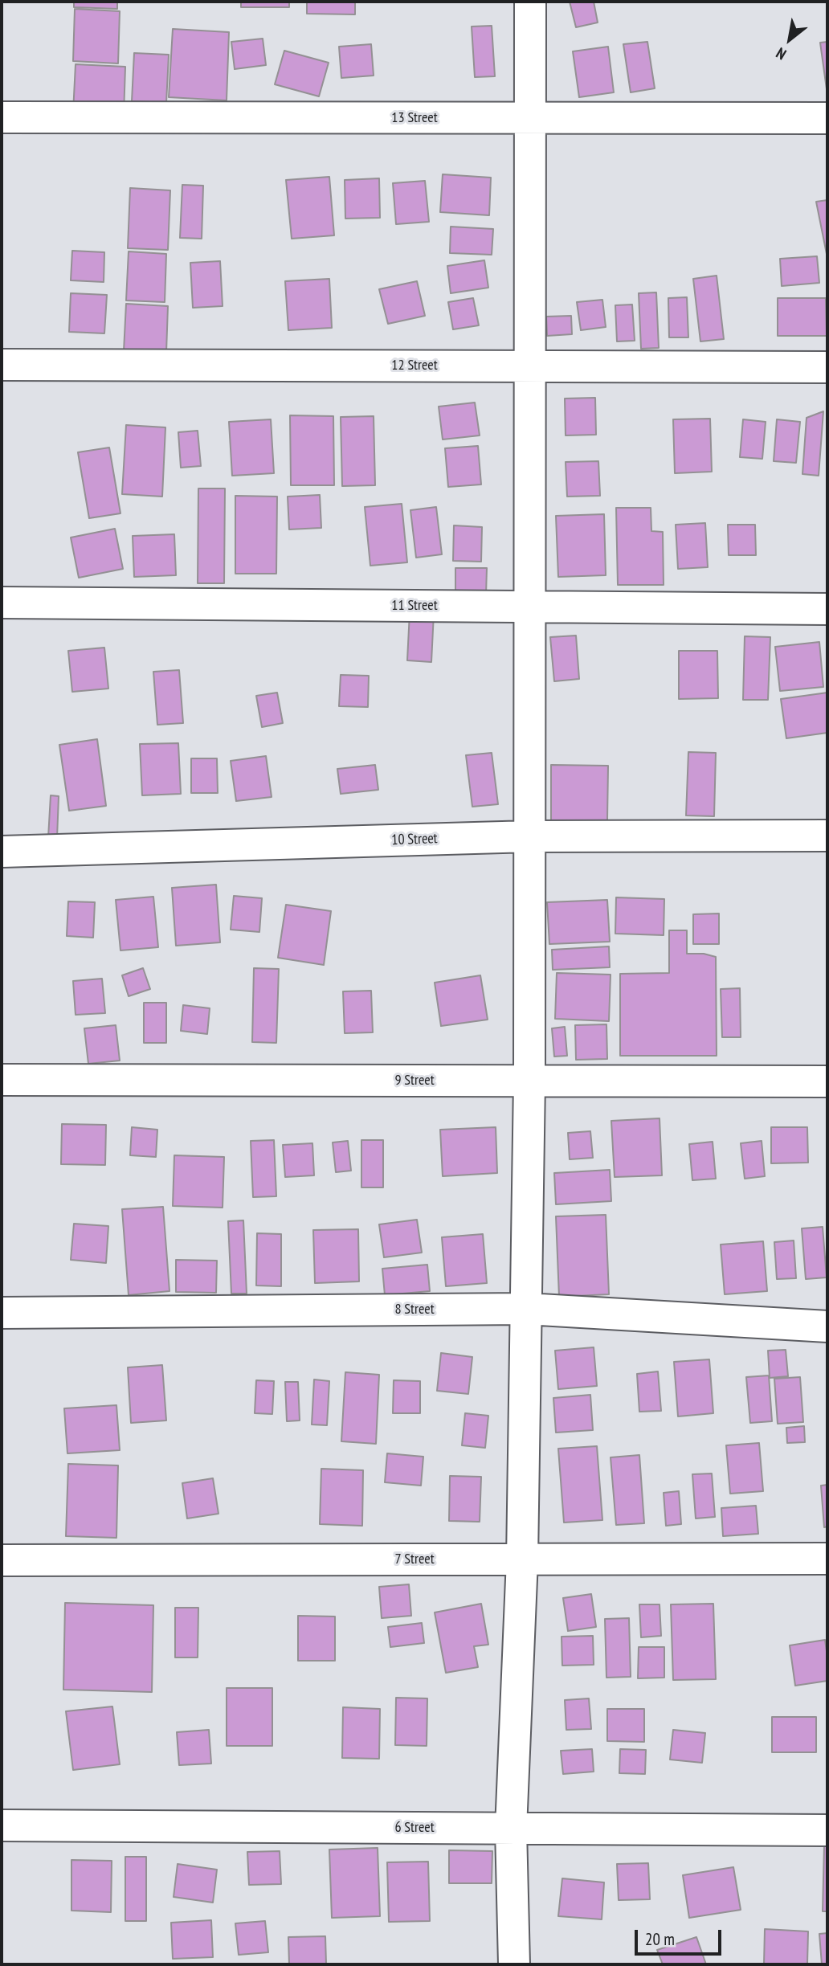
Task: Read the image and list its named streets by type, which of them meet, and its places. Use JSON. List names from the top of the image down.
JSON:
{
  "streets": {
    "street": [
      "13 Street",
      "12 Street",
      "11 Street",
      "10 Street",
      "9 Street",
      "8 Street",
      "7 Street",
      "6 Street"
    ]
  },
  "scale_bar": "20 m",
  "north": "bottom left"
}
